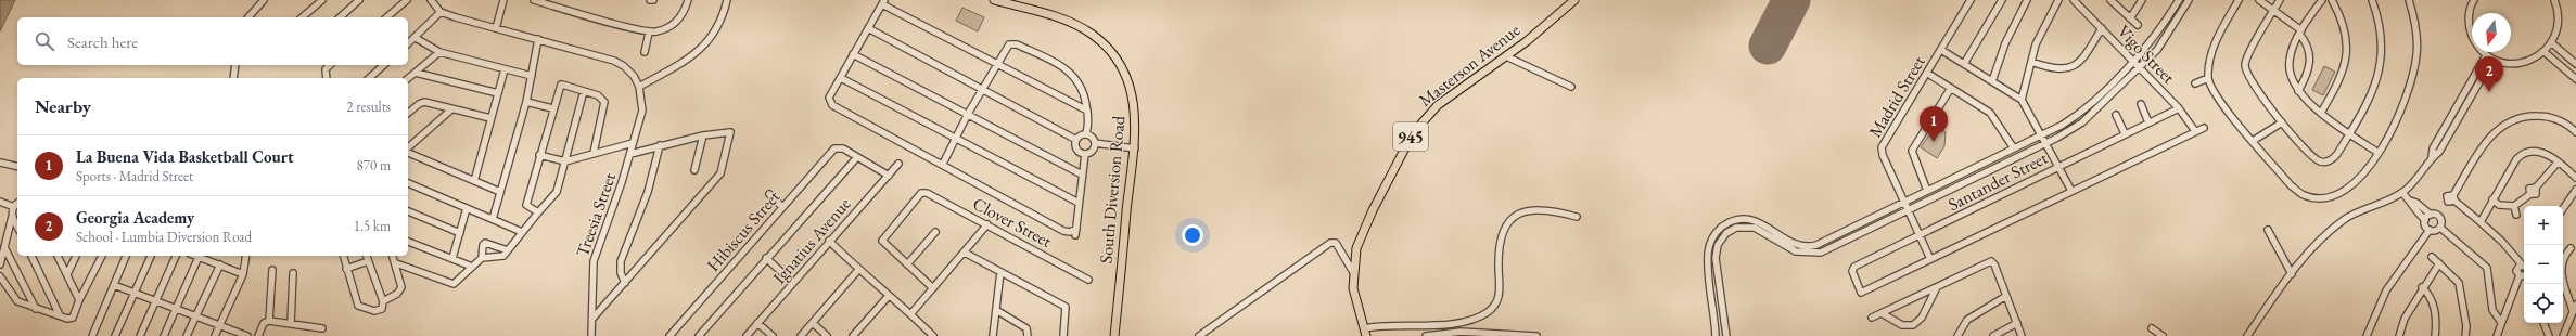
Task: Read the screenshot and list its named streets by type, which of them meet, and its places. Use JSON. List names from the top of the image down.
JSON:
{
  "streets": {
    "main road": ["Masterson Avenue", "945", "South Diversion Road"],
    "street": [
      "Vigo Street",
      "Madrid Street",
      "Santander Street",
      "Treesia Street",
      "Clover Street",
      "Hibiscus Street",
      "Ignatius Avenue"
    ]
  },
  "crossings": [
    ["Vigo Street", "Santander Street"],
    ["Madrid Street", "Santander Street"]
  ],
  "north": "bottom",
  "page": {
    "search": "Search here",
    "pins": ["2", "1"],
    "heading": ["Nearby", "2 results"],
    "list": [
      {
        "mark": "1",
        "name": "La Buena Vida Basketball Court",
        "note": "Sports · Madrid Street",
        "value": "870 m"
      },
      {
        "mark": "2",
        "name": "Georgia Academy",
        "note": "School · Lumbia Diversion Road",
        "value": "1.5 km"
      }
    ],
    "map_buttons": ["+", "−"]
  }
}
